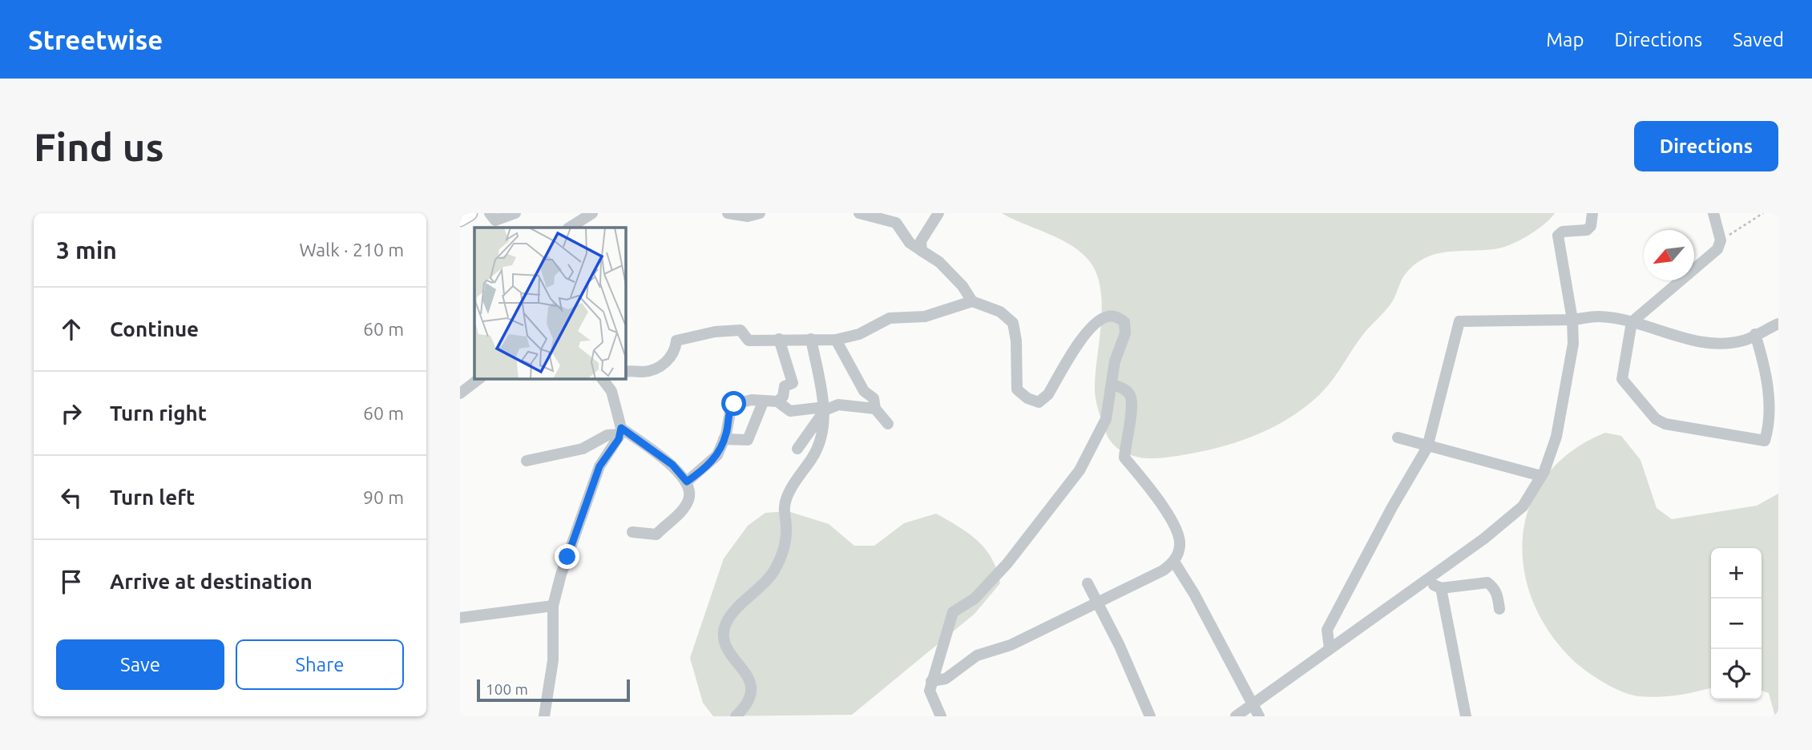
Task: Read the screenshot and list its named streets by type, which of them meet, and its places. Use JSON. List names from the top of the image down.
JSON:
{
  "scale_bar": "100 m",
  "north": "bottom left",
  "page": {
    "header": "Streetwise",
    "nav": ["Map", "Directions", "Saved"],
    "buttons": [
      "Directions",
      ["Save", "Share"]
    ],
    "title": "Find us",
    "heading": ["3 min", "Walk · 210 m"],
    "list": [
      ["Continue", "60 m"],
      ["Turn right", "60 m"],
      ["Turn left", "90 m"],
      "Arrive at destination"
    ],
    "map_buttons": ["+", "−"],
    "scale": "100 m"
  }
}
